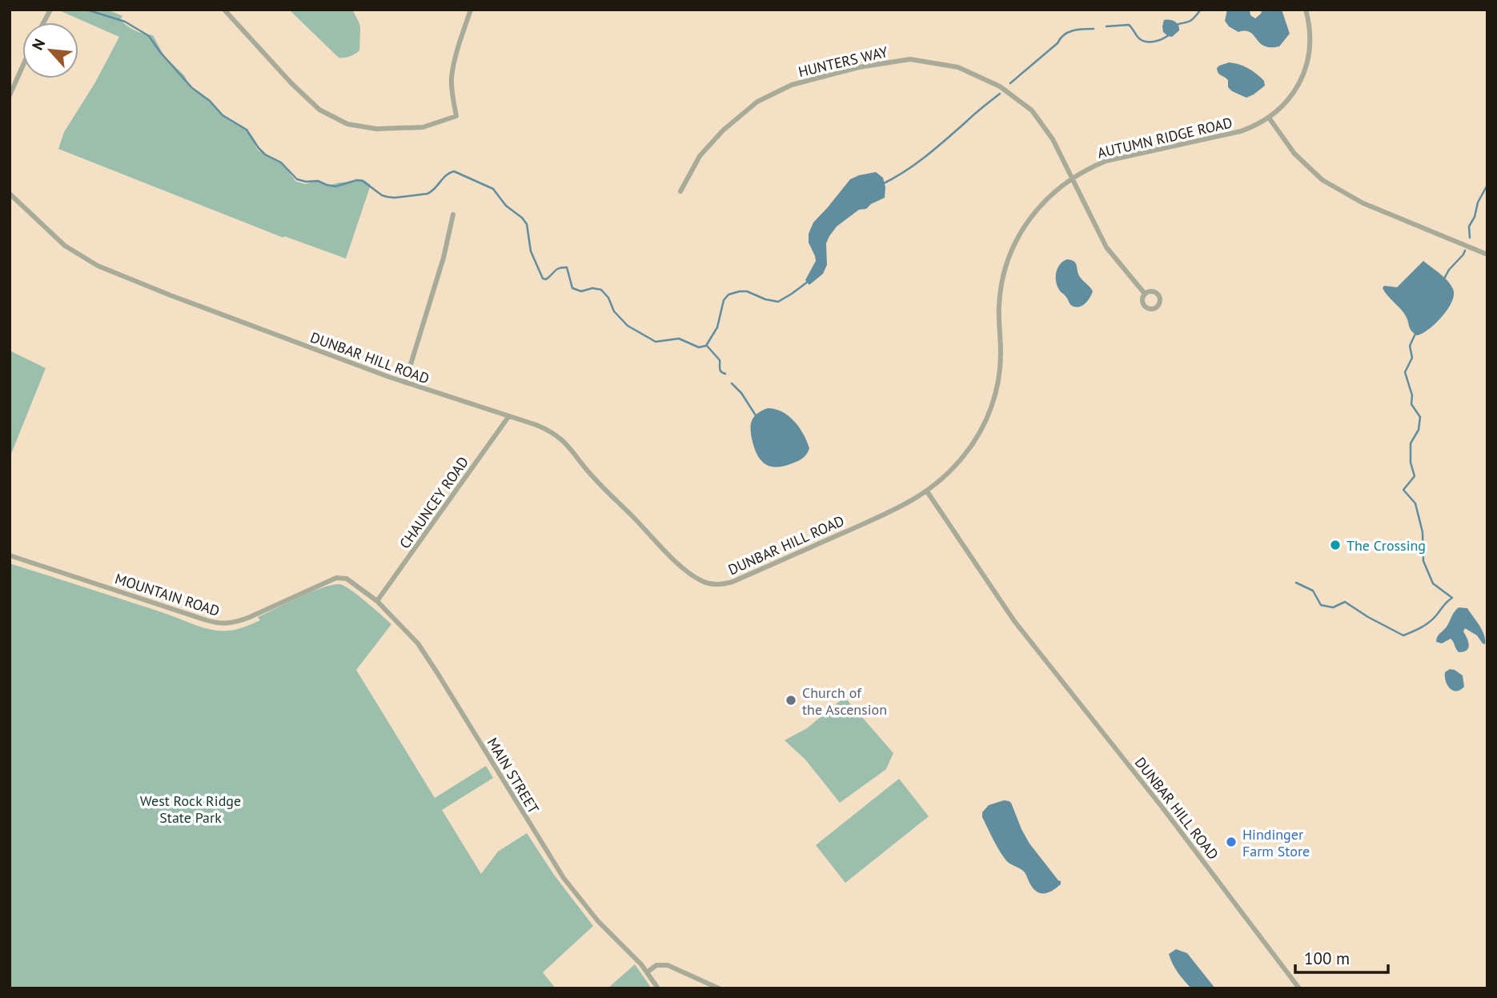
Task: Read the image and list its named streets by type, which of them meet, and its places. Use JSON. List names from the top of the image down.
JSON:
{
  "streets": {
    "street": [
      "HUNTERS WAY",
      "AUTUMN RIDGE ROAD",
      "DUNBAR HILL ROAD",
      "CHAUNCEY ROAD",
      "MOUNTAIN ROAD",
      "MAIN STREET"
    ]
  },
  "crossings": [
    ["HUNTERS WAY", "AUTUMN RIDGE ROAD"],
    ["AUTUMN RIDGE ROAD", "DUNBAR HILL ROAD"],
    ["DUNBAR HILL ROAD", "CHAUNCEY ROAD"],
    ["CHAUNCEY ROAD", "MAIN STREET"],
    ["MOUNTAIN ROAD", "MAIN STREET"]
  ],
  "parks": ["West Rock Ridge State Park"],
  "places": ["The Crossing", "Church of the Ascension", "Hindinger Farm Store"],
  "scale_bar": "100 m",
  "north": "top left"
}
